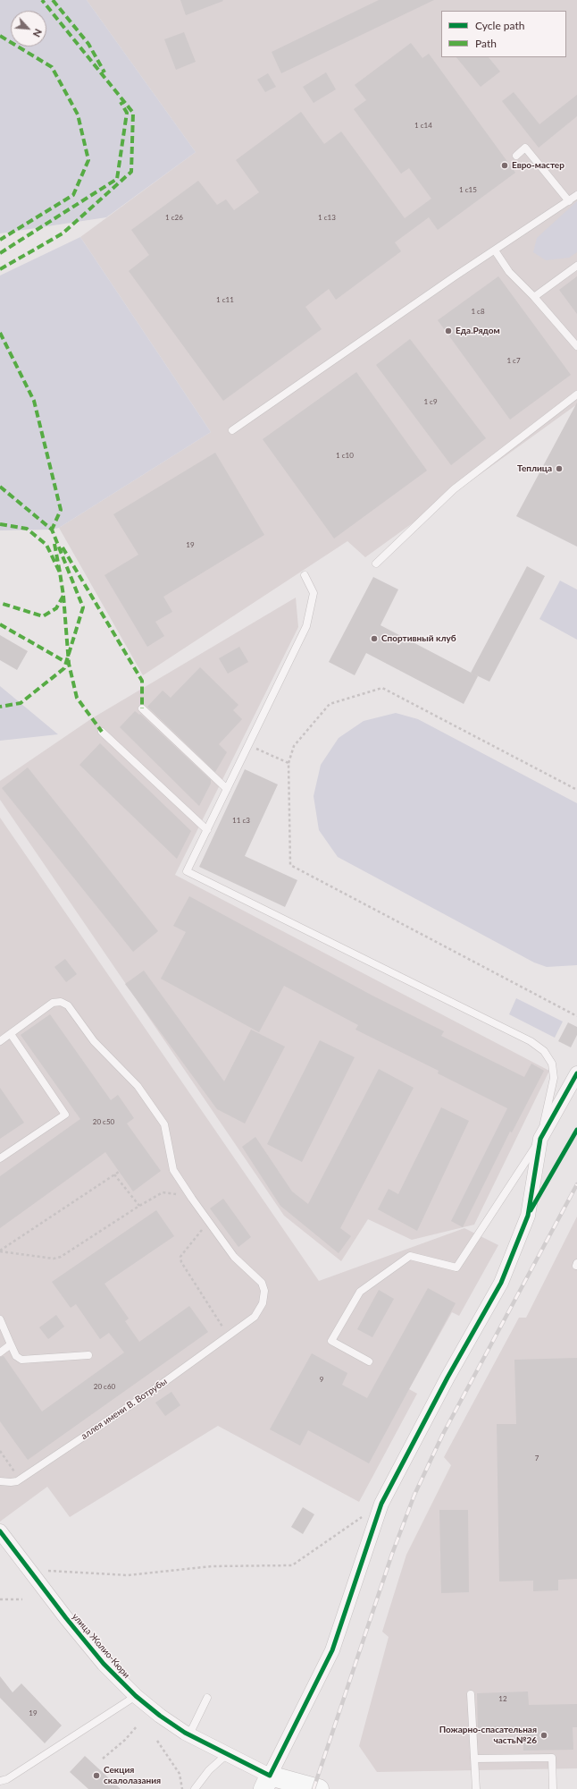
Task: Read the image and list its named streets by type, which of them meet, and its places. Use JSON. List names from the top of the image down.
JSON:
{
  "streets": {
    "main road": ["улица Жолио-Кюри"],
    "lane": ["аллея имени В. Вотрубы"]
  },
  "places": [
    "Евро-мастер",
    "Еда.Рядом",
    "Теплица",
    "Спортивный клуб",
    "Пожарно-спасательная часть№26",
    "Секция скалолазания"
  ],
  "house_numbers": [
    "1 с14",
    "1 с15",
    "1 с26",
    "1 с13",
    "1 с11",
    "1 с8",
    "1 с7",
    "1 с9",
    "1 с10",
    "19",
    "11 с3",
    "20 с50",
    "9",
    "20 с60",
    "7",
    "12",
    "19"
  ],
  "legend": ["Cycle path", "Path"],
  "north": "bottom right"
}
